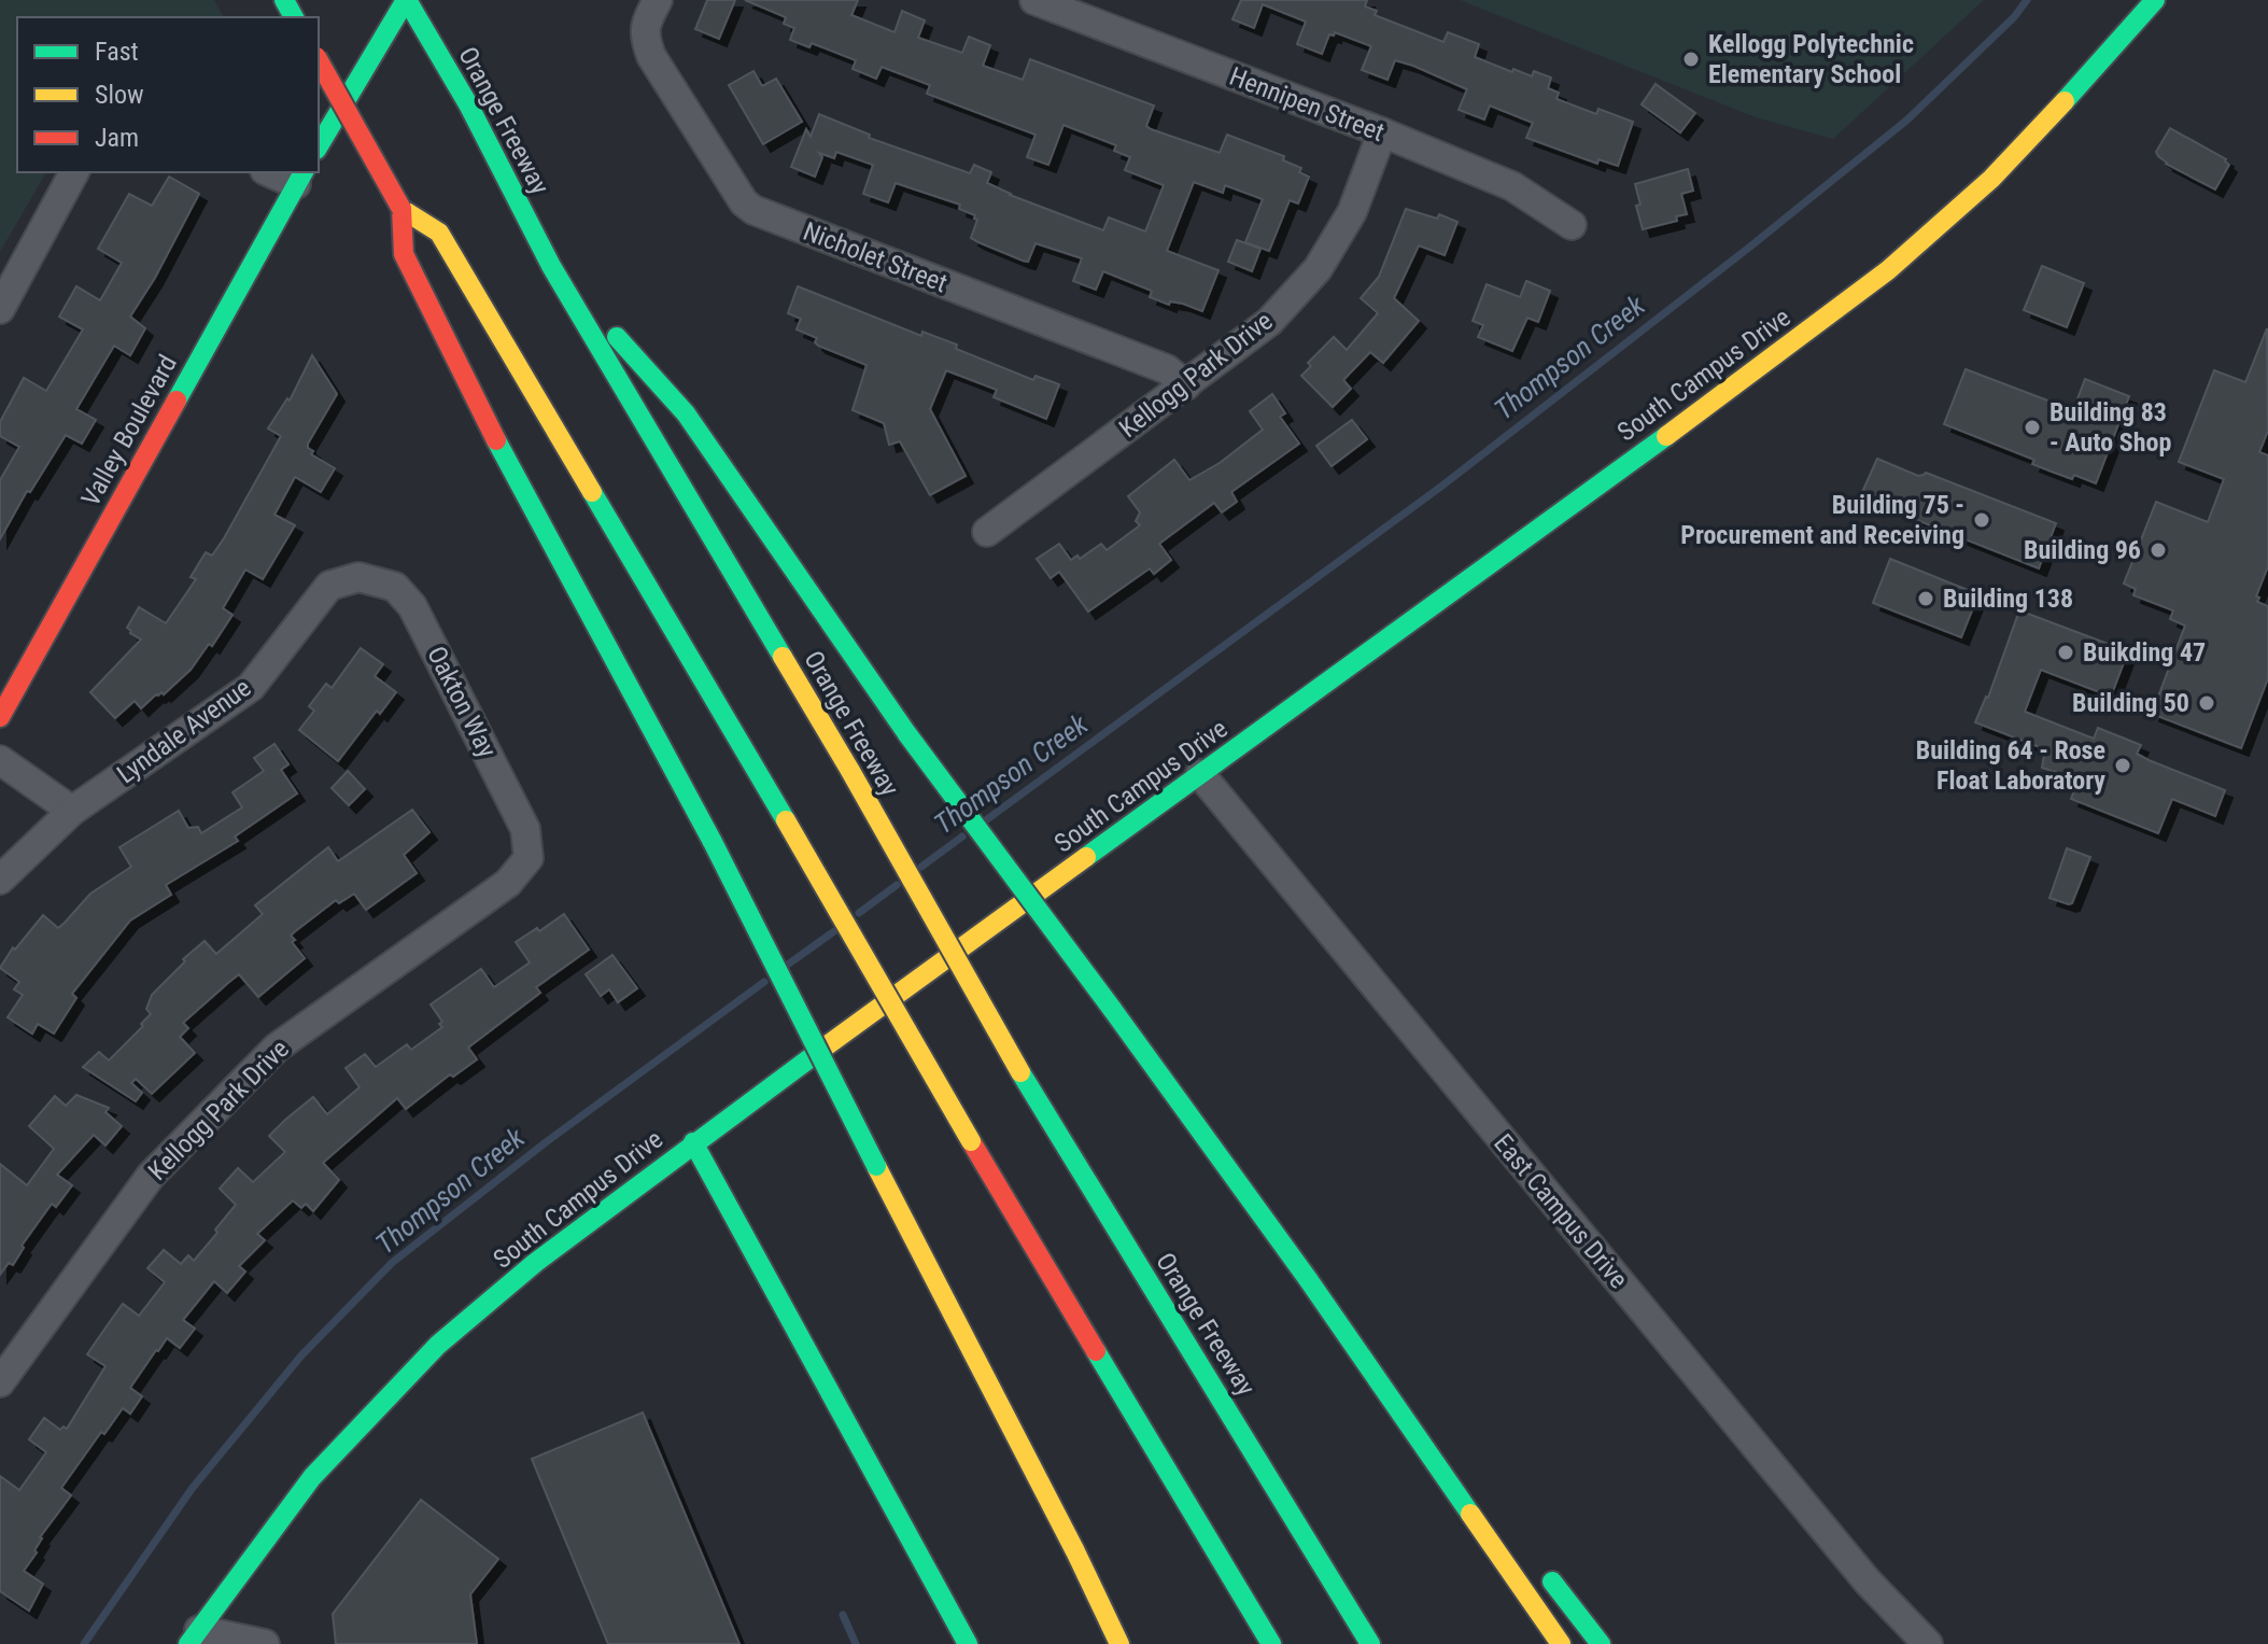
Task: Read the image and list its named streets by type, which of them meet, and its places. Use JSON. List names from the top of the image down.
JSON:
{
  "streets": {
    "main road": ["Orange Freeway", "South Campus Drive", "Valley Boulevard"],
    "street": [
      "Hennipen Street",
      "Nicholet Street",
      "Kellogg Park Drive",
      "Oakton Way",
      "Lyndale Avenue",
      "East Campus Drive"
    ]
  },
  "crossings": [
    ["Hennipen Street", "Kellogg Park Drive"],
    ["Nicholet Street", "Kellogg Park Drive"],
    ["Kellogg Park Drive", "Oakton Way"],
    ["South Campus Drive", "East Campus Drive"],
    ["Oakton Way", "Lyndale Avenue"]
  ],
  "water": ["Thompson Creek"],
  "places": [
    "Kellogg Polytechnic Elementary School",
    "Building 83 - Auto Shop",
    "Building 75 - Procurement and Receiving",
    "Building 96",
    "Building 138",
    "Buikding 47",
    "Building 50",
    "Building 64 - Rose Float Laboratory"
  ],
  "legend": ["Fast", "Slow", "Jam"]
}
